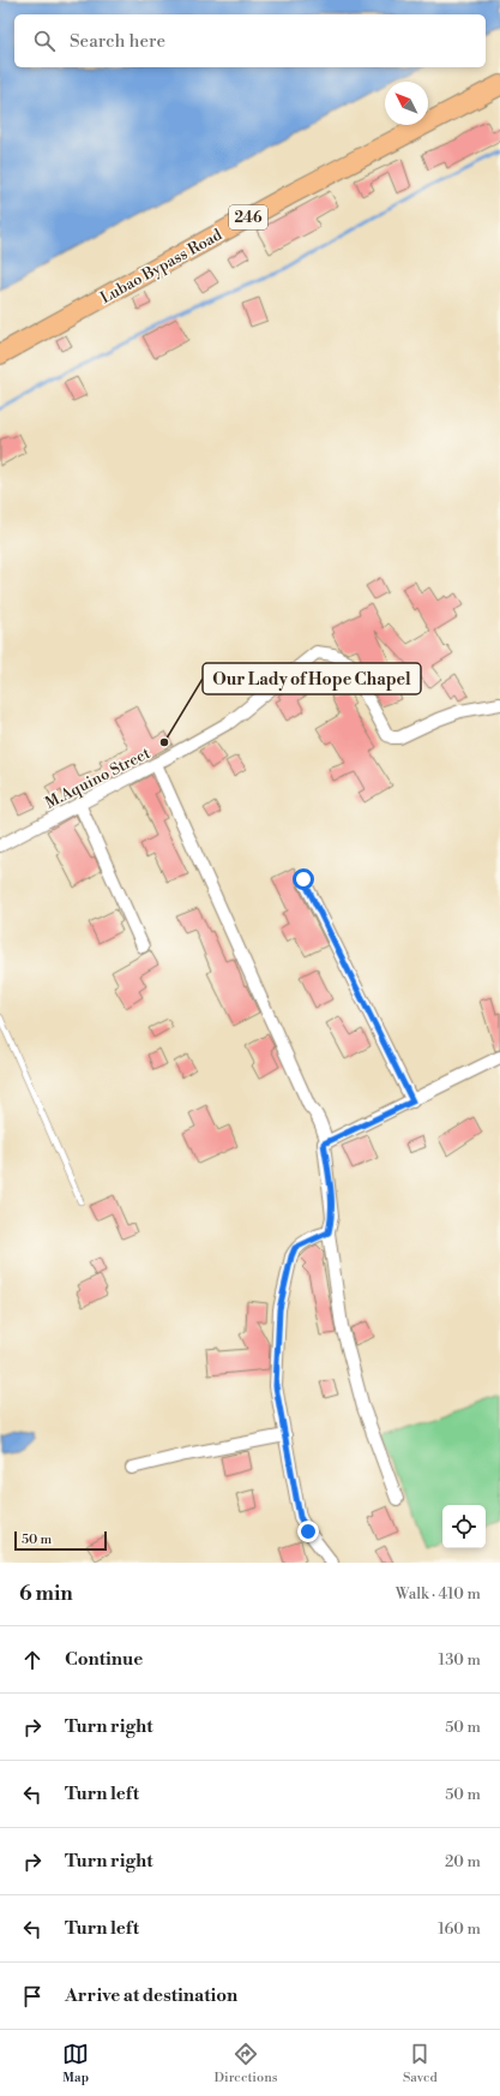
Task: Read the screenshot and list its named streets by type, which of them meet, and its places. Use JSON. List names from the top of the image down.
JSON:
{
  "streets": {
    "highway": ["246", "Lubao Bypass Road"],
    "street": ["M.Aquino Street"]
  },
  "places": ["Our Lady of Hope Chapel"],
  "scale_bar": "50 m",
  "north": "top left",
  "page": {
    "search": "Search here",
    "scale": "50 m",
    "heading": ["6 min", "Walk · 410 m"],
    "list": [
      ["Continue", "130 m"],
      ["Turn right", "50 m"],
      ["Turn left", "50 m"],
      ["Turn right", "20 m"],
      ["Turn left", "160 m"],
      "Arrive at destination"
    ],
    "nav": ["Map", "Directions", "Saved"]
  }
}
